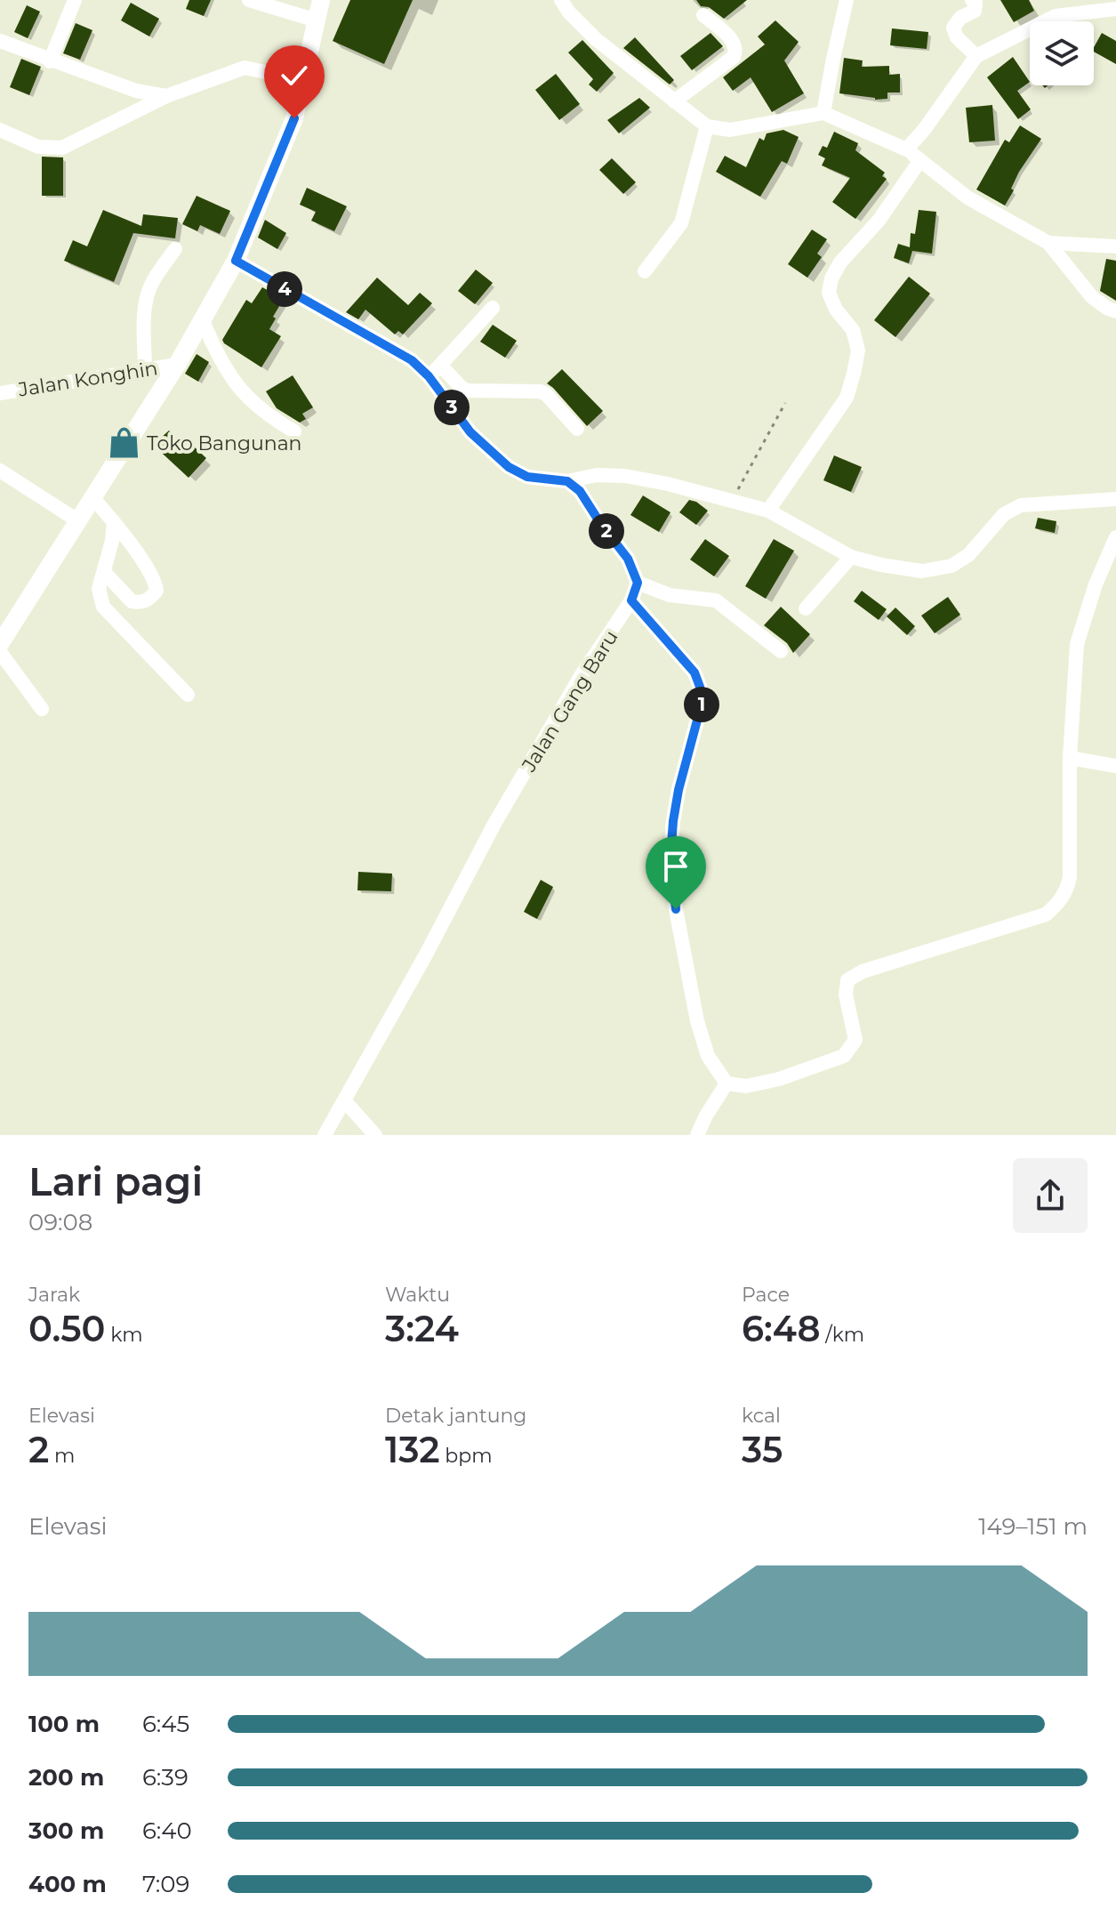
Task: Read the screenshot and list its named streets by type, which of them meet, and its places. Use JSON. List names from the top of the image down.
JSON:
{
  "streets": {
    "street": ["Jalan Konghin", "Jalan Gang Baru"]
  },
  "places": {
    "shop": ["Toko Bangunan"]
  },
  "page": {
    "pins": [
      "4",
      "3",
      "2",
      "1"
    ],
    "heading": ["Lari pagi", "09:08"],
    "stats": [
      ["Jarak", "0.50 km"],
      ["Waktu", "3:24"],
      ["Pace", "6:48 /km"],
      ["Elevasi", "2 m"],
      ["Detak jantung", "132 bpm"],
      ["kcal", "35"]
    ],
    "chart": ["Elevasi", "149–151 m"],
    "list": [
      {
        "name": "100 m",
        "note": "6:45"
      },
      {
        "name": "200 m",
        "note": "6:39"
      },
      {
        "name": "300 m",
        "note": "6:40"
      },
      {
        "name": "400 m",
        "note": "7:09"
      }
    ]
  }
}
